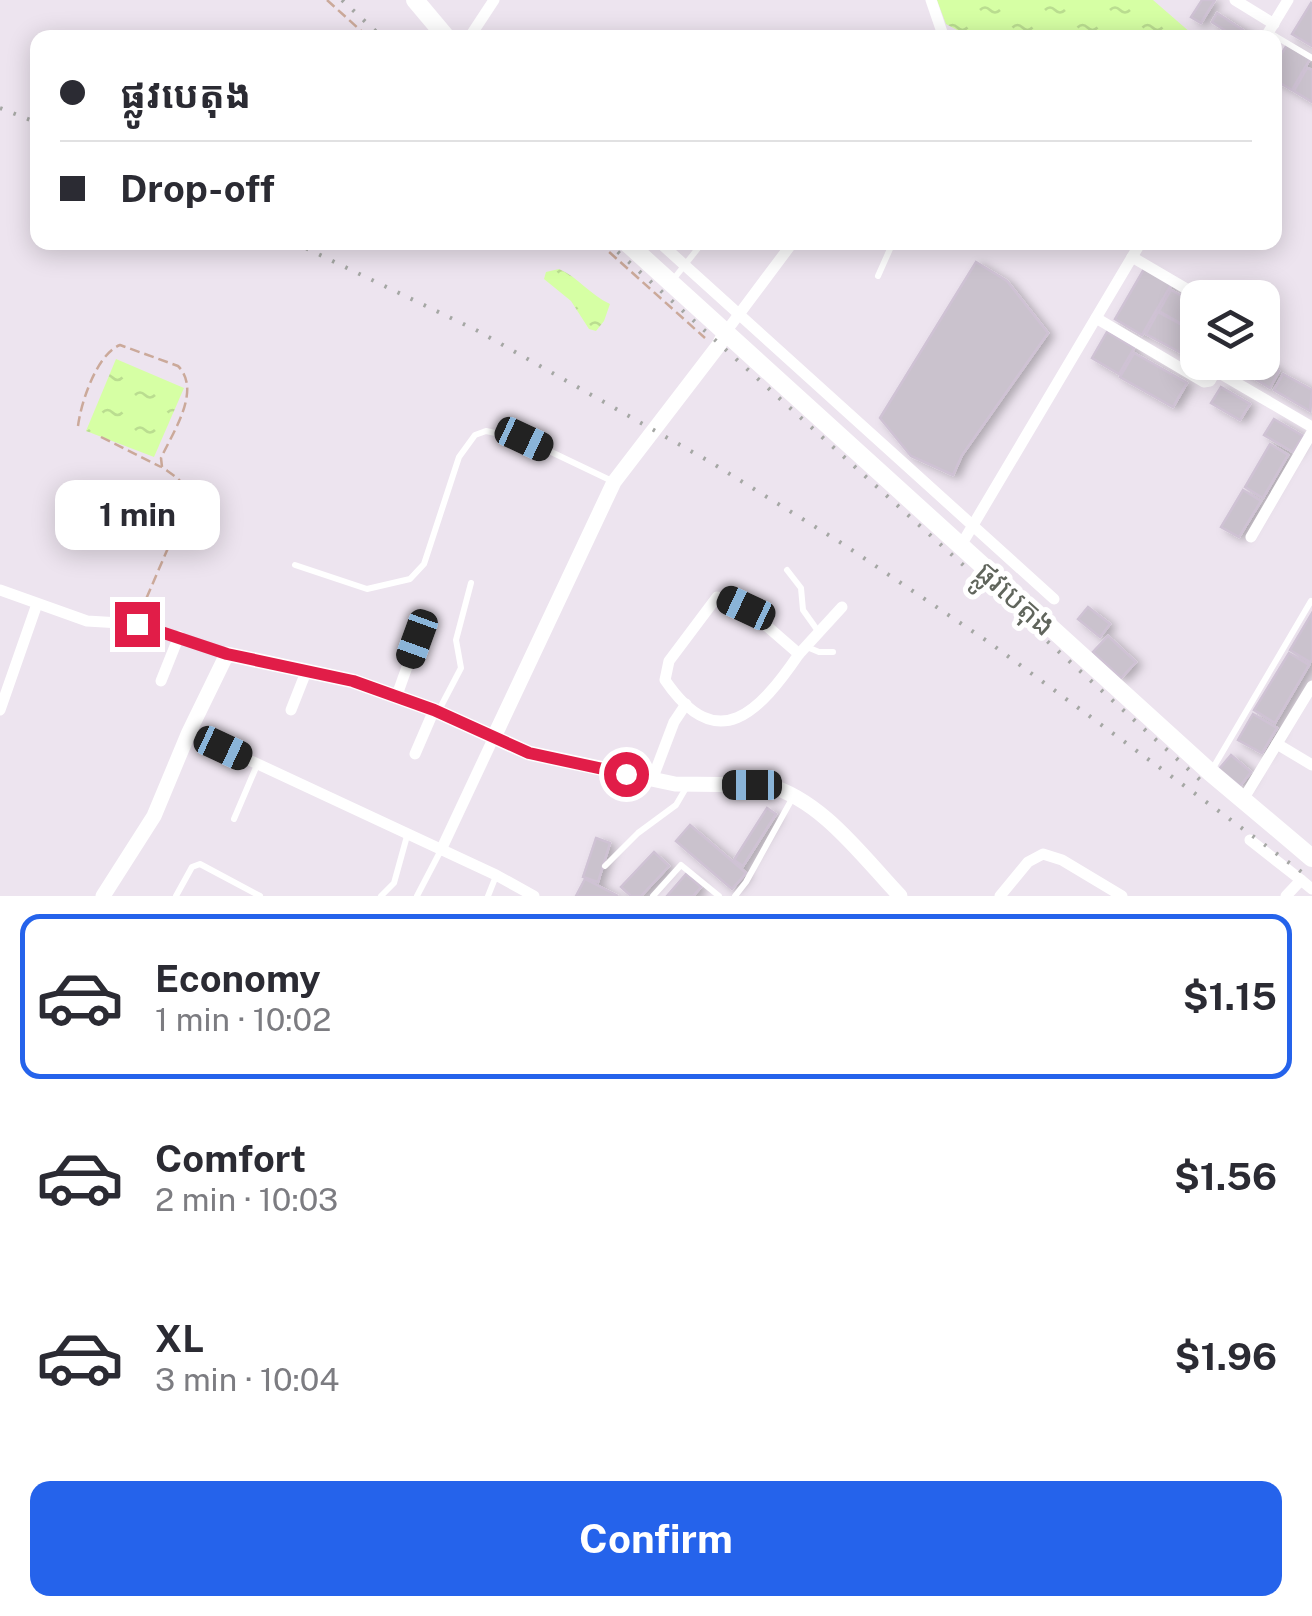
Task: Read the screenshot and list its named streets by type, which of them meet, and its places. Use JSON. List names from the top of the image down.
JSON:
{
  "streets": {
    "main road": ["ផ្លូវបេតុង"]
  },
  "page": {
    "banner": ["ផ្លូវបេតុង", "Drop-off"],
    "bubble": "1 min",
    "list": [
      {
        "name": "Economy",
        "note": "1 min · 10:02",
        "value": "$1.15"
      },
      {
        "name": "Comfort",
        "note": "2 min · 10:03",
        "value": "$1.56"
      },
      {
        "name": "XL",
        "note": "3 min · 10:04",
        "value": "$1.96"
      }
    ],
    "buttons": "Confirm"
  }
}
